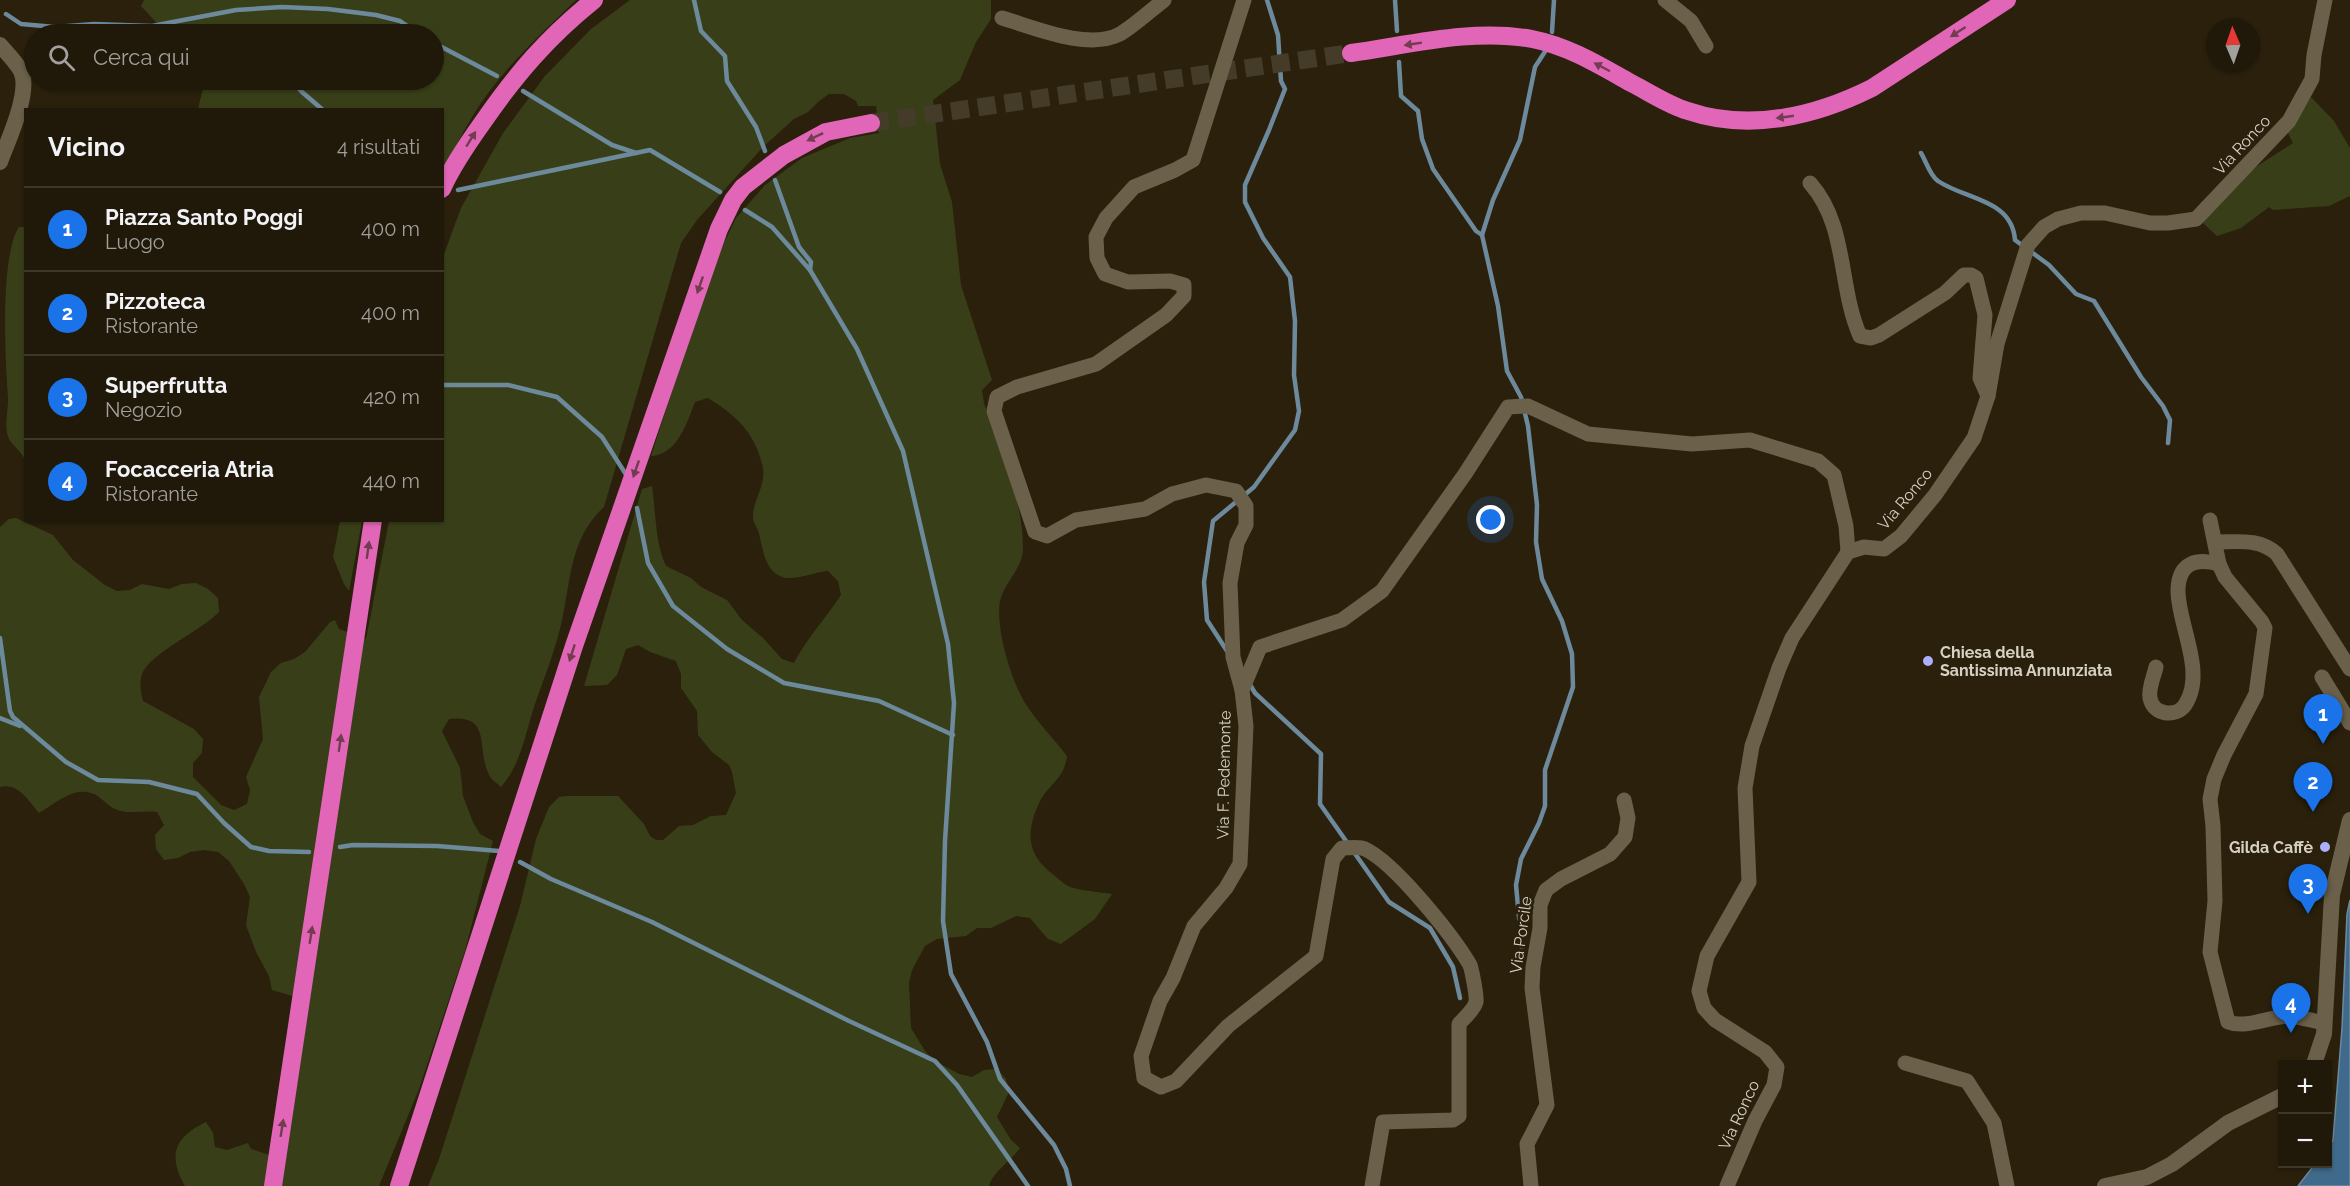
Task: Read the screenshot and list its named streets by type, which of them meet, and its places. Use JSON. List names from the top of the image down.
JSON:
{
  "streets": {
    "street": ["Via Ronco", "Via F. Pedemonte", "Via Porcile"]
  },
  "places": ["Chiesa della Santissima Annunziata", "Gilda Caffè"],
  "north": "top",
  "page": {
    "search": "Cerca qui",
    "heading": ["Vicino", "4 risultati"],
    "list": [
      {
        "mark": "1",
        "name": "Piazza Santo Poggi",
        "note": "Luogo",
        "value": "400 m"
      },
      {
        "mark": "2",
        "name": "Pizzoteca",
        "note": "Ristorante",
        "value": "400 m"
      },
      {
        "mark": "3",
        "name": "Superfrutta",
        "note": "Negozio",
        "value": "420 m"
      },
      {
        "mark": "4",
        "name": "Focacceria Atria",
        "note": "Ristorante",
        "value": "440 m"
      }
    ],
    "pins": [
      "1",
      "2",
      "3",
      "4"
    ],
    "map_buttons": ["+", "−"]
  }
}
